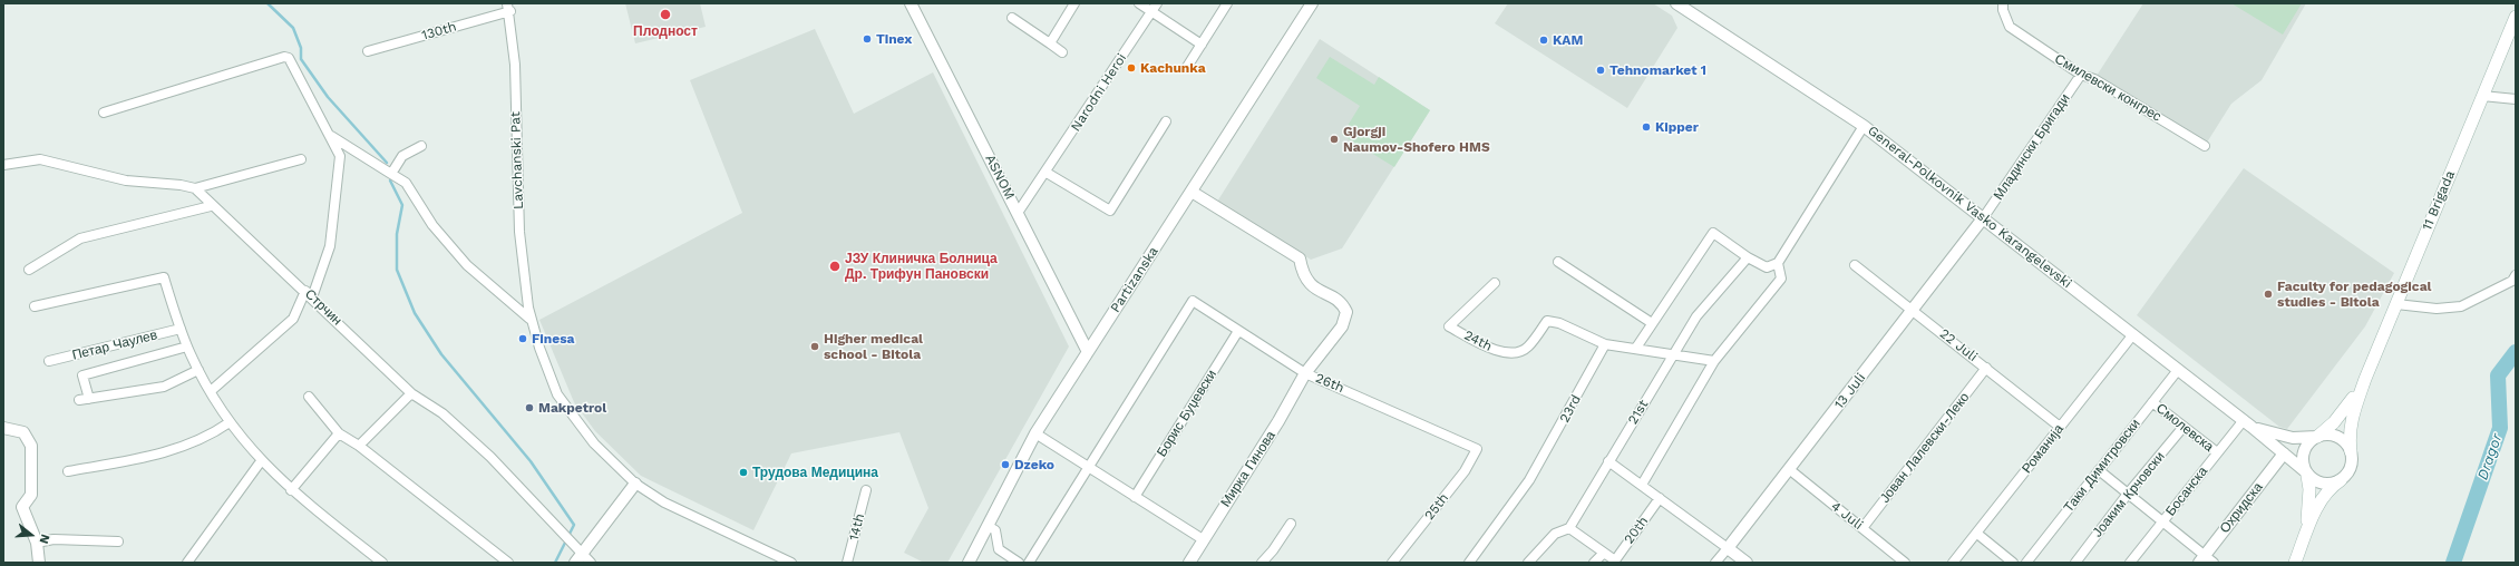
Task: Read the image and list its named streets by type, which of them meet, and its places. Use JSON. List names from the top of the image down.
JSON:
{
  "streets": {
    "main road": ["11 Brigada"],
    "street": [
      "130th",
      "Смилевски конгрес",
      "Narodni Heroi",
      "Младински Бригади",
      "Lavchanski Pat",
      "ASNOM",
      "General-Polkovnik Vasko Karangelevski",
      "Partizanska",
      "Стрчин",
      "24th",
      "Петар Чаулев",
      "22 Juli",
      "26th",
      "13 Juli",
      "23rd",
      "21st",
      "Борис Буџевски",
      "Смолевска",
      "Јован Лалевски-Леко",
      "Романија",
      "Таки Димитровски",
      "Мирка Гинова",
      "Босанска",
      "Јоаким Крчовски",
      "25th",
      "Охридска",
      "4 Juli",
      "14th",
      "20th"
    ]
  },
  "crossings": [
    ["130th", "Lavchanski Pat"],
    ["Смилевски конгрес", "Младински Бригади"],
    ["Narodni Heroi", "ASNOM"],
    ["Младински Бригади", "General-Polkovnik Vasko Karangelevski"],
    ["Младински Бригади", "13 Juli"],
    ["ASNOM", "Partizanska"],
    ["11 Brigada", "General-Polkovnik Vasko Karangelevski"],
    ["General-Polkovnik Vasko Karangelevski", "13 Juli"],
    ["General-Polkovnik Vasko Karangelevski", "Романија"],
    ["General-Polkovnik Vasko Karangelevski", "Таки Димитровски"],
    ["General-Polkovnik Vasko Karangelevski", "Босанска"],
    ["General-Polkovnik Vasko Karangelevski", "Охридска"],
    ["Partizanska", "Мирка Гинова"],
    ["24th", "23rd"],
    ["22 Juli", "13 Juli"],
    ["22 Juli", "Јован Лалевски-Леко"],
    ["22 Juli", "Романија"],
    ["26th", "Борис Буџевски"],
    ["26th", "Мирка Гинова"],
    ["26th", "25th"],
    ["13 Juli", "4 Juli"],
    ["Смолевска", "Таки Димитровски"],
    ["Смолевска", "Босанска"],
    ["Смолевска", "Јоаким Крчовски"],
    ["Јован Лалевски-Леко", "4 Juli"]
  ],
  "water": ["Dragor"],
  "places": [
    "Плодност",
    "Tinex",
    "KAM",
    "Kachunka",
    "Tehnomarket 1",
    "Kipper",
    "Gjorgji Naumov-Shofero HMS",
    "ЈЗУ Клиничка Болница Др. Трифун Пановски",
    "Faculty for pedagogical studies - Bitola",
    "Finesa",
    "Higher medical school - Bitola",
    "Makpetrol",
    "Dzeko",
    "Трудова Медицина"
  ],
  "north": "right"
}
